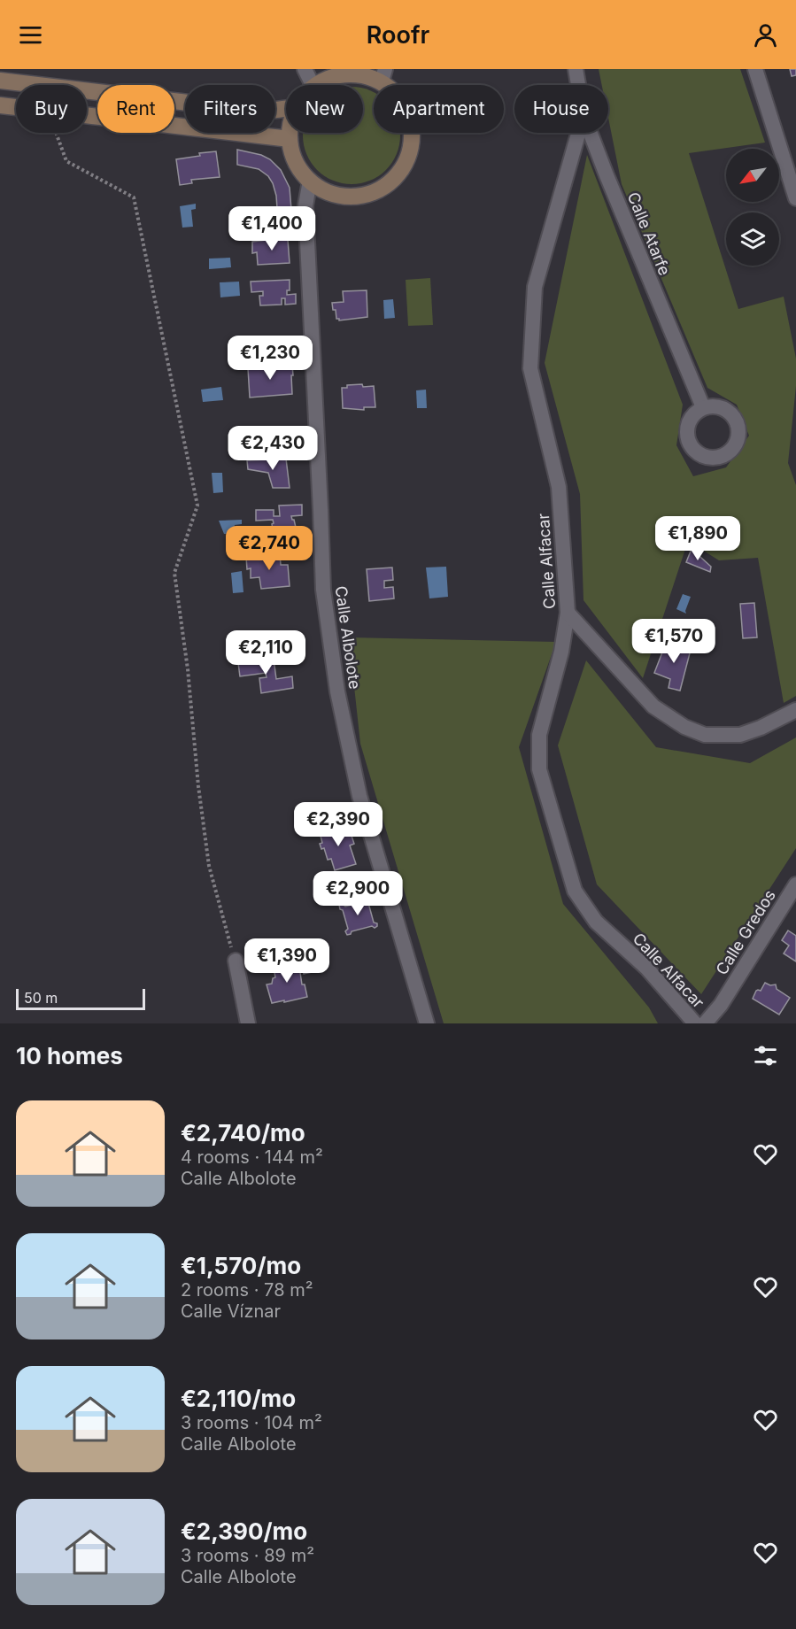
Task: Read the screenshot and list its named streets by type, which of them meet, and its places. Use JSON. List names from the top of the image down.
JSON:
{
  "streets": {
    "street": [
      "Calle Atarfe",
      "Calle Alfacar",
      "Calle Albolote",
      "Calle Gredos"
    ]
  },
  "scale_bar": "50 m",
  "north": "bottom left",
  "page": {
    "header": "Roofr",
    "chip": [
      "Buy",
      "Rent",
      "Filters",
      "New",
      "Apartment",
      "House"
    ],
    "price": [
      "€1,400",
      "€1,230",
      "€2,430",
      "€1,890",
      "€2,740",
      "€1,570",
      "€2,110",
      "€2,390",
      "€2,900",
      "€1,390"
    ],
    "scale": "50 m",
    "heading": "10 homes",
    "list": [
      {
        "name": "€2,740/mo",
        "note": "4 rooms · 144 m² · Calle Albolote"
      },
      {
        "name": "€1,570/mo",
        "note": "2 rooms · 78 m² · Calle Víznar"
      },
      {
        "name": "€2,110/mo",
        "note": "3 rooms · 104 m² · Calle Albolote"
      },
      {
        "name": "€2,390/mo",
        "note": "3 rooms · 89 m² · Calle Albolote"
      }
    ]
  }
}
